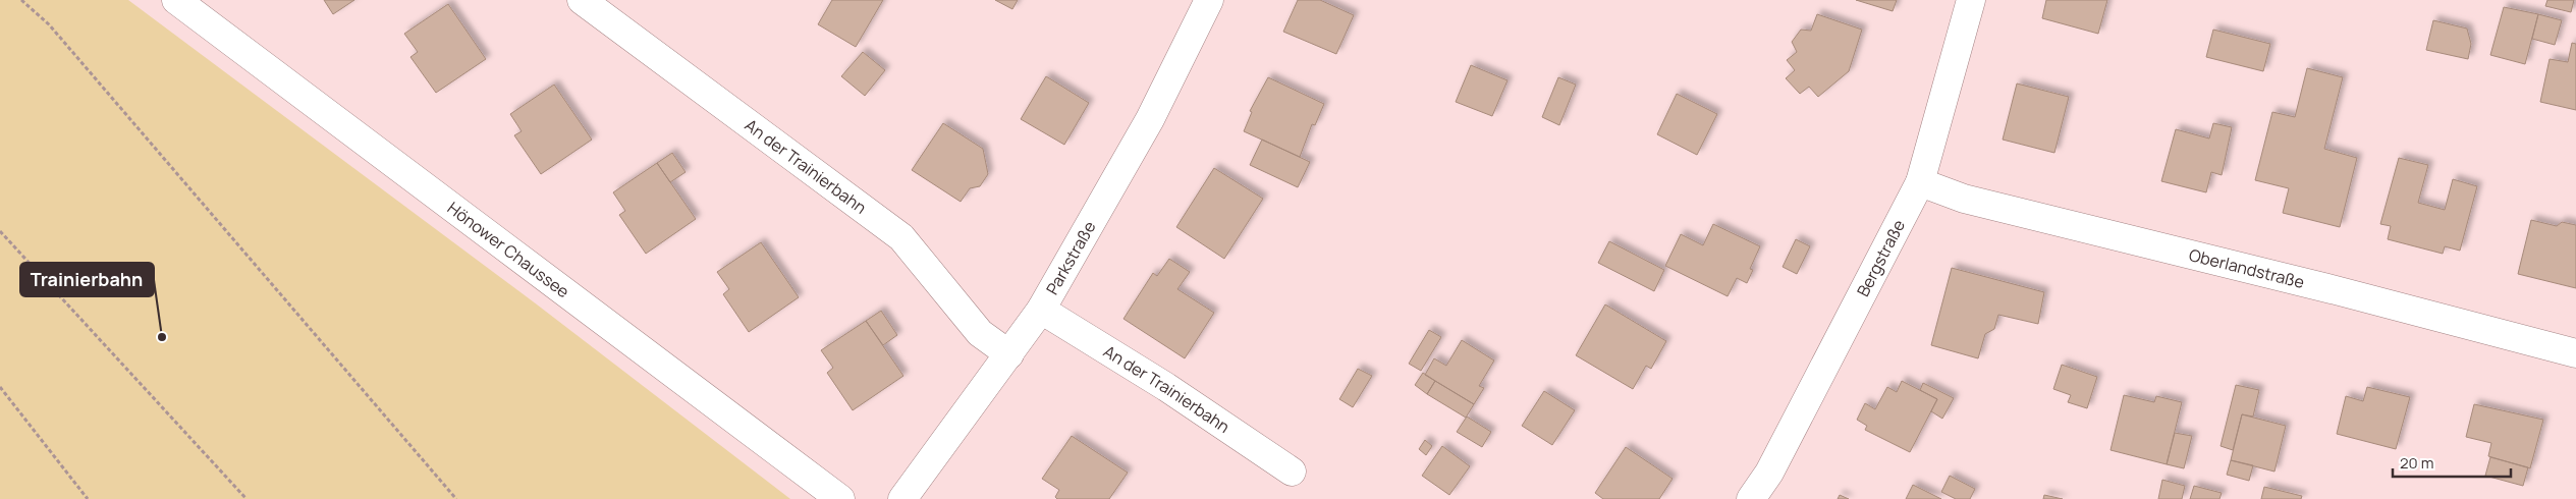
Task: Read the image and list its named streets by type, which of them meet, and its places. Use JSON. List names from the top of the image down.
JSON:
{
  "streets": {
    "street": [
      "An der Trainierbahn",
      "Hönower Chaussee",
      "Bergstraße",
      "Parkstraße",
      "Oberlandstraße"
    ]
  },
  "crossings": [
    ["An der Trainierbahn", "Parkstraße"],
    ["Bergstraße", "Oberlandstraße"]
  ],
  "places": ["Trainierbahn"],
  "scale_bar": "20 m"
}
